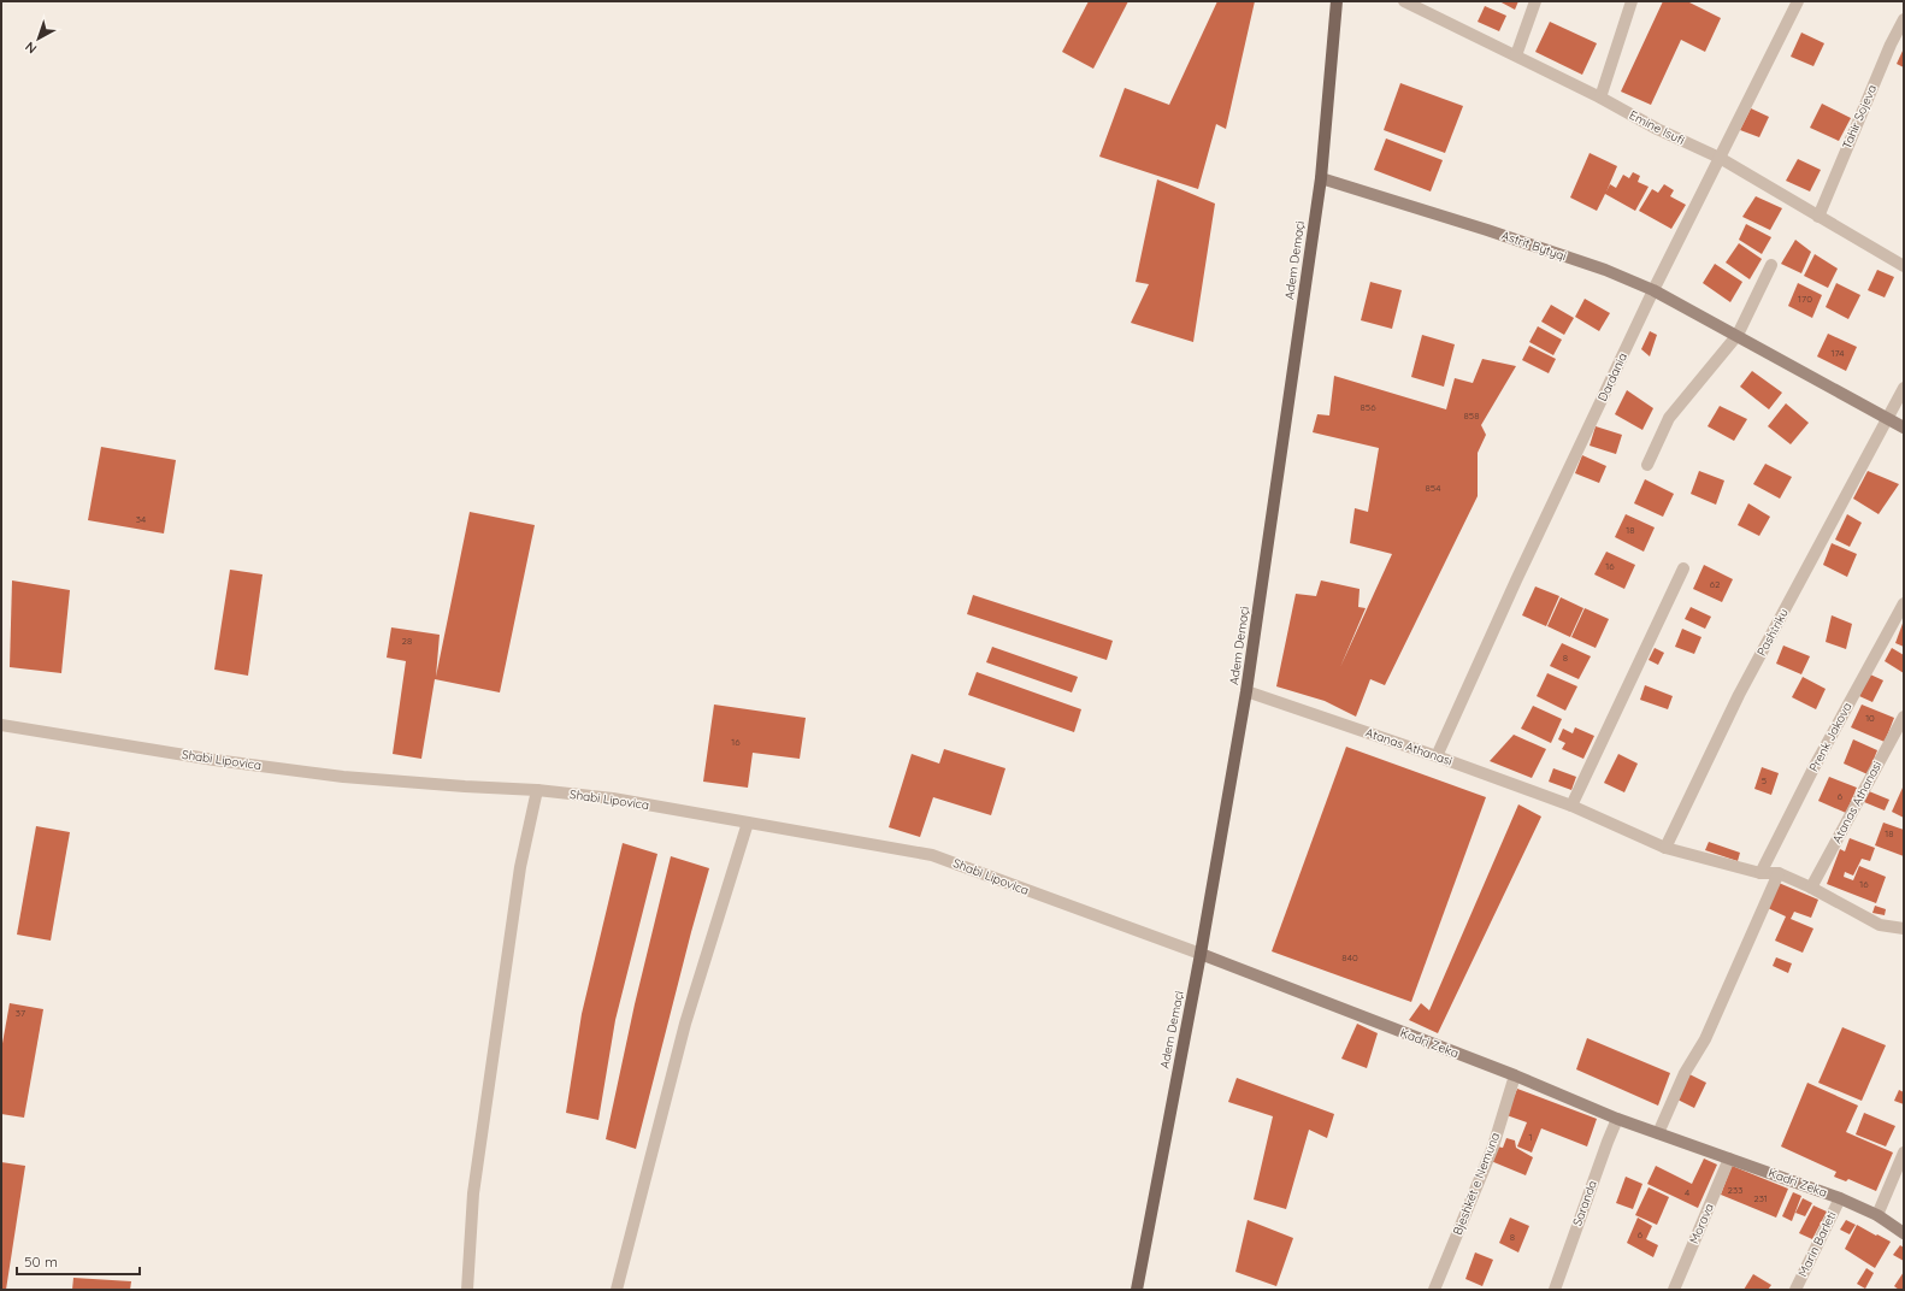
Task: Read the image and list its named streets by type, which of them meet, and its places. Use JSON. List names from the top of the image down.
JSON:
{
  "streets": {
    "main road": ["Adem Demaçi"],
    "street": [
      "Tahir Sojeva",
      "Emine Isufi",
      "Astrit Bytyqi",
      "Dardania",
      "Pashtriku",
      "Prenk Jakova",
      "Atanas Athanasi",
      "Shabi Lipovica",
      "Kadri Zeka",
      "Bjeshkët e Nemuna",
      "Saranda",
      "Morava",
      "Marin Barleti"
    ]
  },
  "crossings": [
    ["Tahir Sojeva", "Emine Isufi"],
    ["Emine Isufi", "Dardania"],
    ["Astrit Bytyqi", "Adem Demaçi"],
    ["Astrit Bytyqi", "Dardania"],
    ["Astrit Bytyqi", "Pashtriku"],
    ["Adem Demaçi", "Atanas Athanasi"],
    ["Adem Demaçi", "Shabi Lipovica"],
    ["Adem Demaçi", "Kadri Zeka"],
    ["Dardania", "Atanas Athanasi"],
    ["Pashtriku", "Atanas Athanasi"],
    ["Prenk Jakova", "Atanas Athanasi"],
    ["Shabi Lipovica", "Kadri Zeka"],
    ["Kadri Zeka", "Bjeshkët e Nemuna"],
    ["Kadri Zeka", "Saranda"],
    ["Kadri Zeka", "Morava"],
    ["Kadri Zeka", "Marin Barleti"]
  ],
  "house_numbers": [
    "170",
    "174",
    "856",
    "858",
    "854",
    "34",
    "18",
    "16",
    "62",
    "28",
    "8",
    "10",
    "16",
    "5",
    "6",
    "18",
    "16",
    "840",
    "37",
    "1",
    "233",
    "4",
    "231",
    "6",
    "8"
  ],
  "scale_bar": "50 m",
  "north": "bottom left"
}
